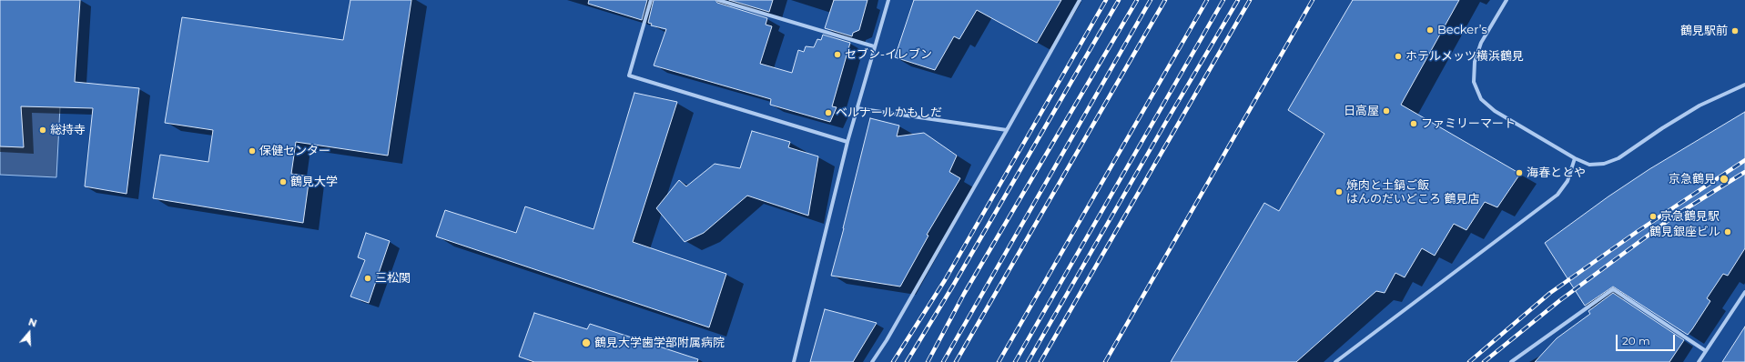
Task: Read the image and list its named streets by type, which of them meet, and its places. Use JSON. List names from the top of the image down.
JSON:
{
  "places": [
    "Becker’s",
    "鶴見駅前",
    "セブン-イレブン",
    "ホテルメッツ横浜鶴見",
    "日高屋",
    "ベルナールかもしだ",
    "ファミリーマート",
    "総持寺",
    "保健センター",
    "海春ととや",
    "京急鶴見",
    "鶴見大学",
    "焼肉と土鍋ご飯 はんのだいどころ 鶴見店",
    "京急鶴見駅",
    "鶴見銀座ビル",
    "三松関",
    "鶴見大学歯学部附属病院"
  ],
  "scale_bar": "20 m",
  "north": "top"
}
